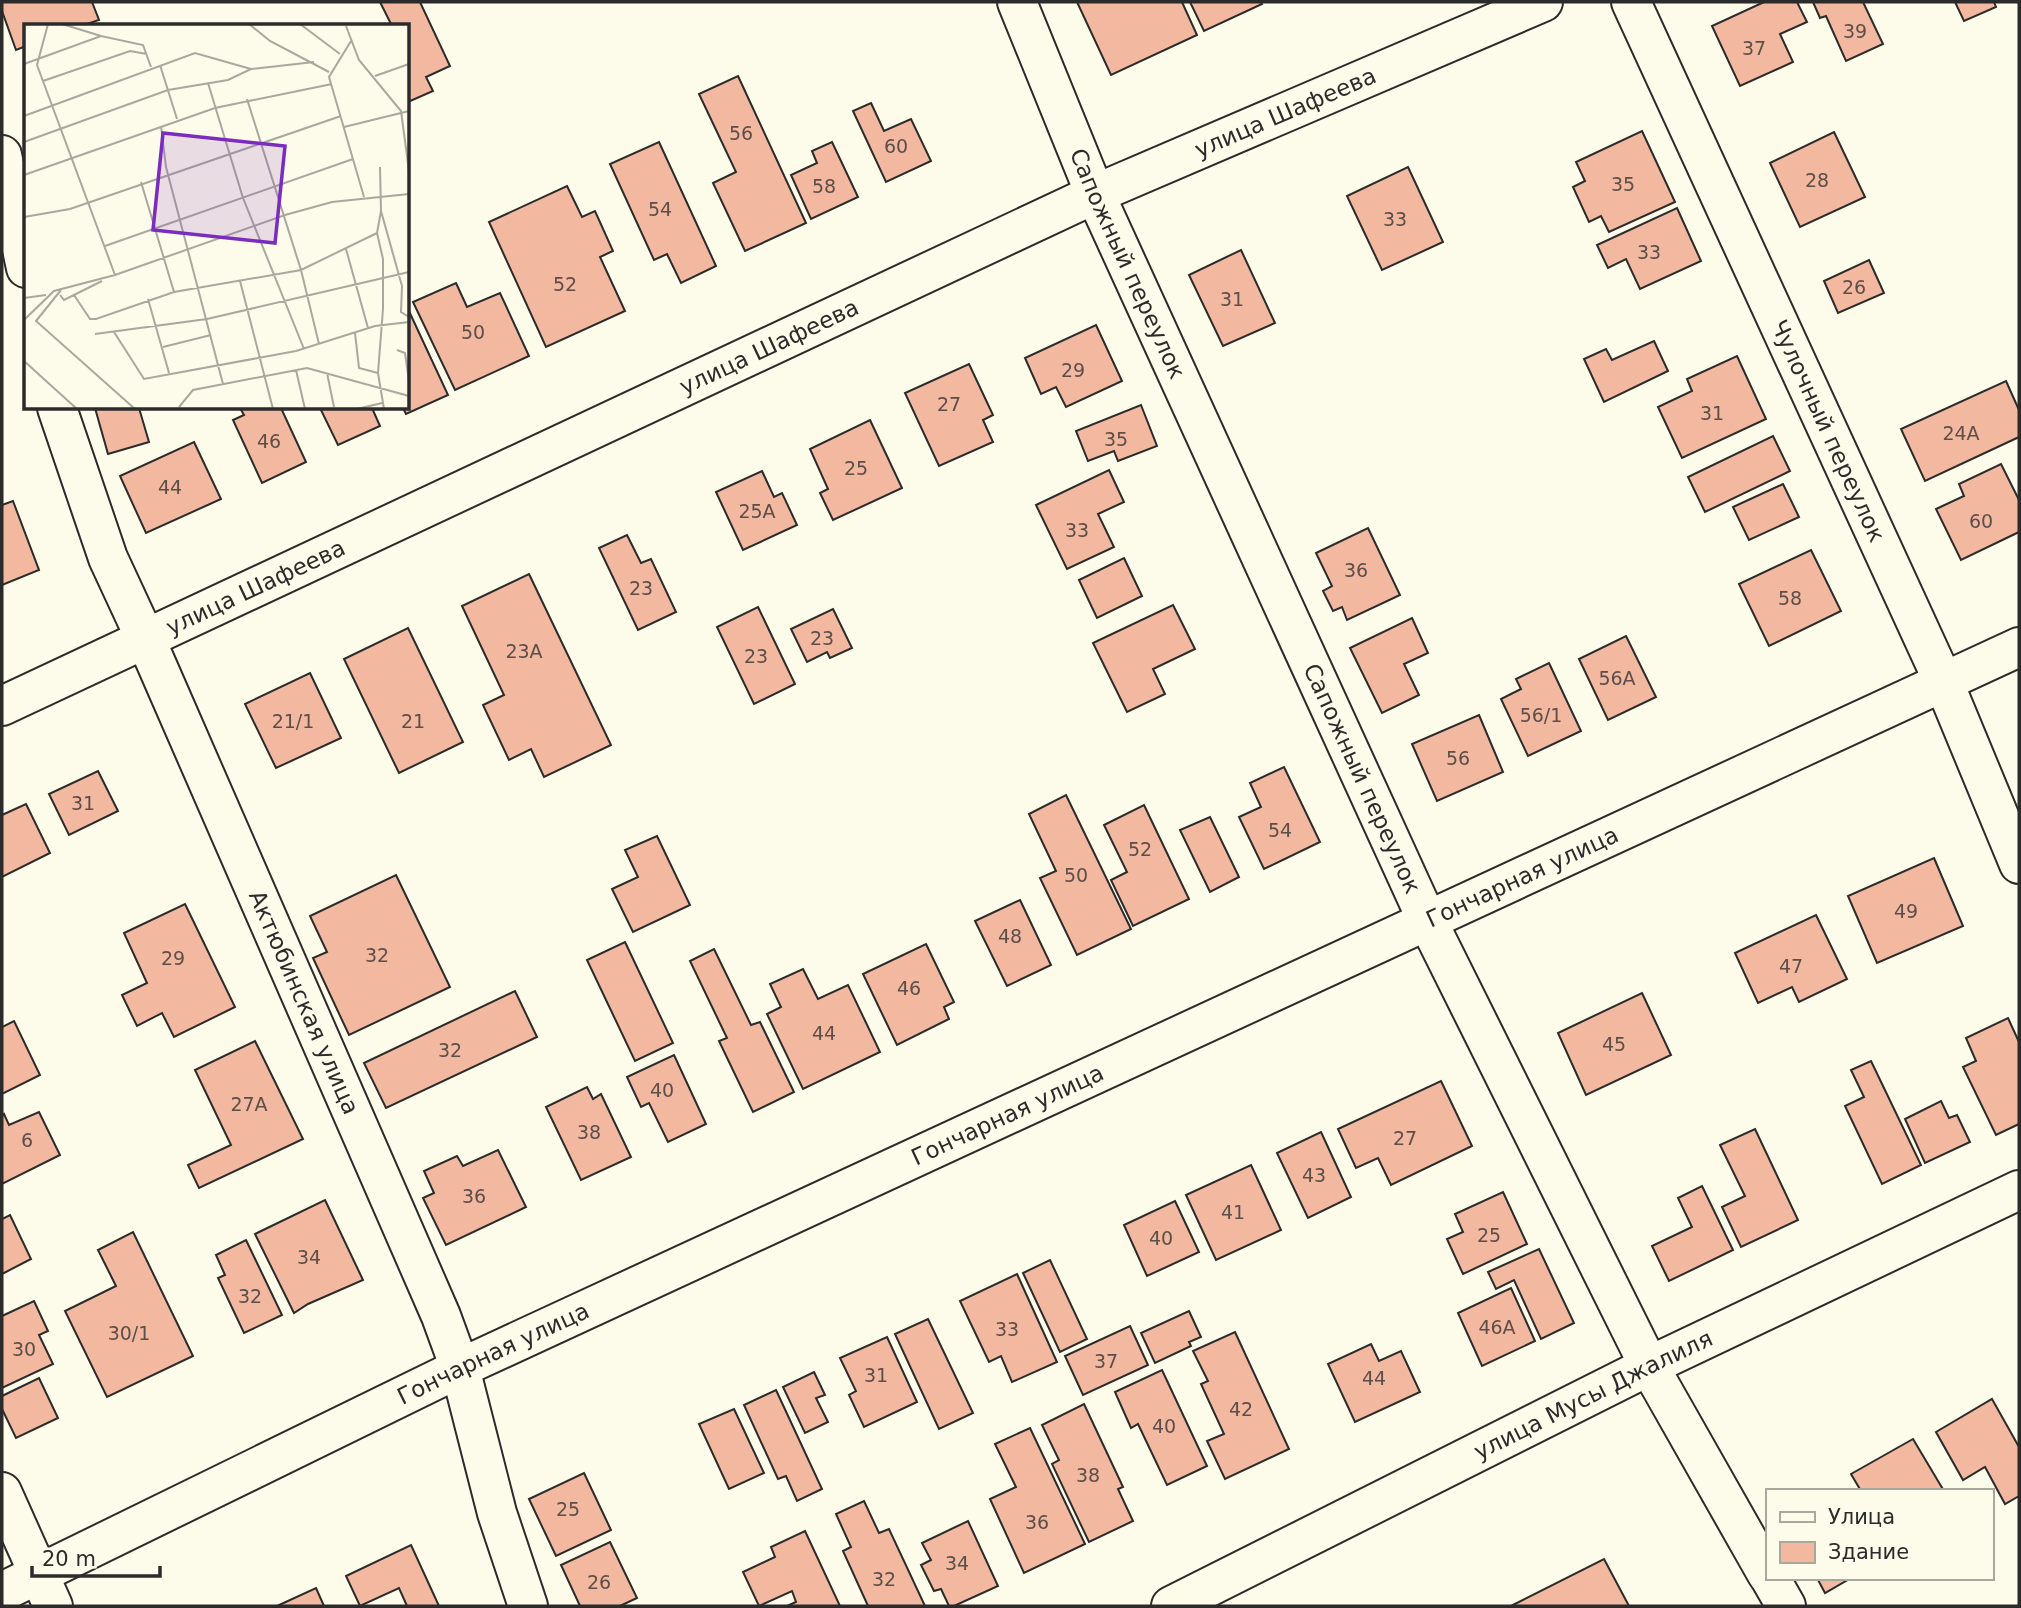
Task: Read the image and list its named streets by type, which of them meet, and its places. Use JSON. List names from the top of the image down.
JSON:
{
  "streets": {
    "street": [
      "улица Шафеева",
      "Сапожный переулок",
      "Чулочный переулок",
      "Гончарная улица",
      "Актюбинская улица",
      "улица Мусы Джалиля"
    ]
  },
  "crossings": [
    ["улица Шафеева", "Сапожный переулок"],
    ["улица Шафеева", "Актюбинская улица"],
    ["Сапожный переулок", "Гончарная улица"],
    ["Сапожный переулок", "улица Мусы Джалиля"],
    ["Чулочный переулок", "Гончарная улица"],
    ["Гончарная улица", "Актюбинская улица"]
  ],
  "house_numbers": [
    "39",
    "37",
    "56",
    "60",
    "28",
    "35",
    "58",
    "54",
    "33",
    "33",
    "52",
    "26",
    "31",
    "50",
    "29",
    "27",
    "31",
    "24А",
    "35",
    "46",
    "25",
    "44",
    "25А",
    "60",
    "33",
    "36",
    "23",
    "58",
    "23",
    "23А",
    "23",
    "56А",
    "56/1",
    "21/1",
    "21",
    "56",
    "31",
    "54",
    "52",
    "50",
    "49",
    "48",
    "32",
    "29",
    "47",
    "46",
    "44",
    "45",
    "32",
    "40",
    "27А",
    "38",
    "27",
    "6",
    "43",
    "36",
    "41",
    "25",
    "40",
    "34",
    "32",
    "46А",
    "33",
    "30/1",
    "30",
    "37",
    "31",
    "44",
    "42",
    "40",
    "38",
    "25",
    "36",
    "34",
    "32",
    "26"
  ],
  "legend": ["Улица", "Здание"],
  "scale_bar": "20 m"
}
